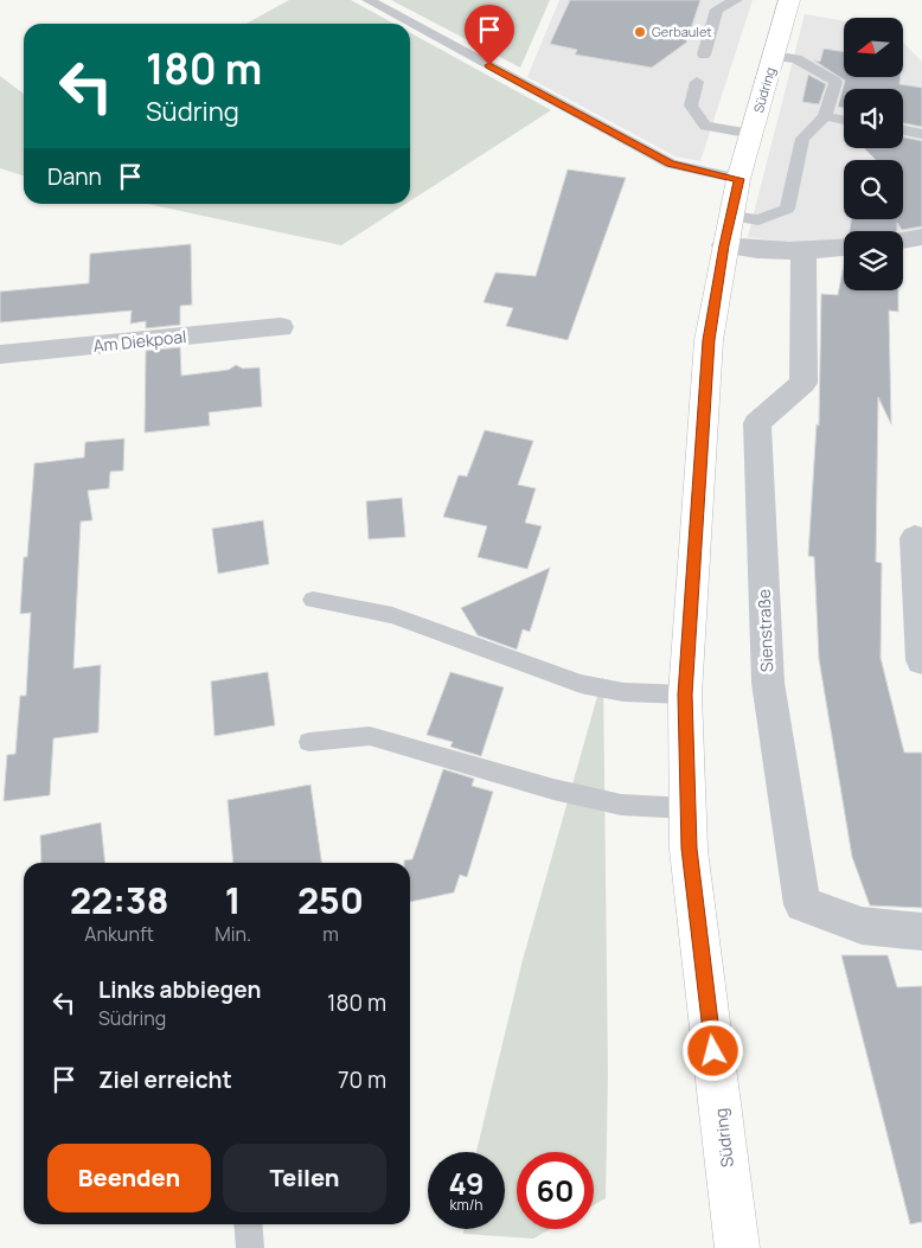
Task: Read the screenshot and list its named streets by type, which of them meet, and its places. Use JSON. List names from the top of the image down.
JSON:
{
  "streets": {
    "main road": ["Südring"],
    "street": ["Am Diekpoal", "Sienstraße"]
  },
  "places": ["Gerbaulet"],
  "north": "left",
  "page": {
    "turn": ["180 m", "Südring"],
    "then": "Dann",
    "eta": [
      "22:38",
      "Ankunft",
      "1",
      "Min.",
      "250",
      "m"
    ],
    "list": [
      {
        "name": "Links abbiegen",
        "note": "Südring",
        "value": "180 m"
      },
      {
        "name": "Ziel erreicht",
        "value": "70 m"
      }
    ],
    "buttons": ["Beenden", "Teilen"],
    "speed": "49 km/h",
    "limit": "60"
  }
}
